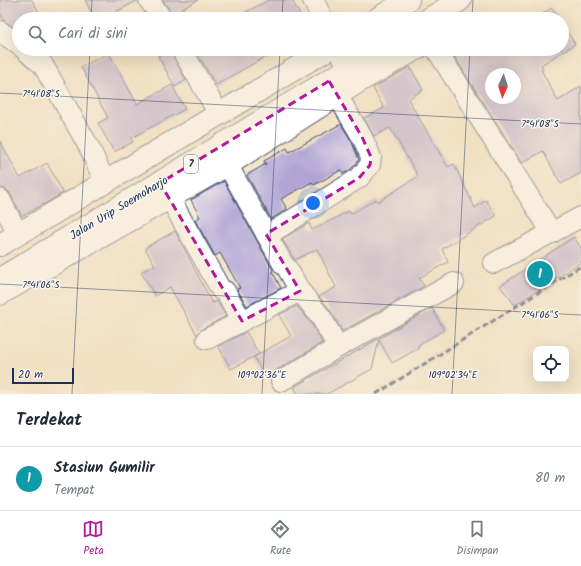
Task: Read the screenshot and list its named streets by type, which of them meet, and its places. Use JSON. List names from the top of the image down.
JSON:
{
  "streets": {
    "highway": ["7", "Jalan Urip Soemoharjo"]
  },
  "scale_bar": "20 m",
  "north": "bottom",
  "page": {
    "search": "Cari di sini",
    "pins": "1",
    "scale": "20 m",
    "heading": "Terdekat",
    "list": [
      {
        "mark": "1",
        "name": "Stasiun Gumilir",
        "note": "Tempat",
        "value": "80 m"
      }
    ],
    "nav": ["Peta", "Rute", "Disimpan"]
  },
  "coordinates": [
    "7°41'08\"S",
    "7°41'06\"S",
    "109°02'36\"E",
    "109°02'34\"E"
  ]
}
